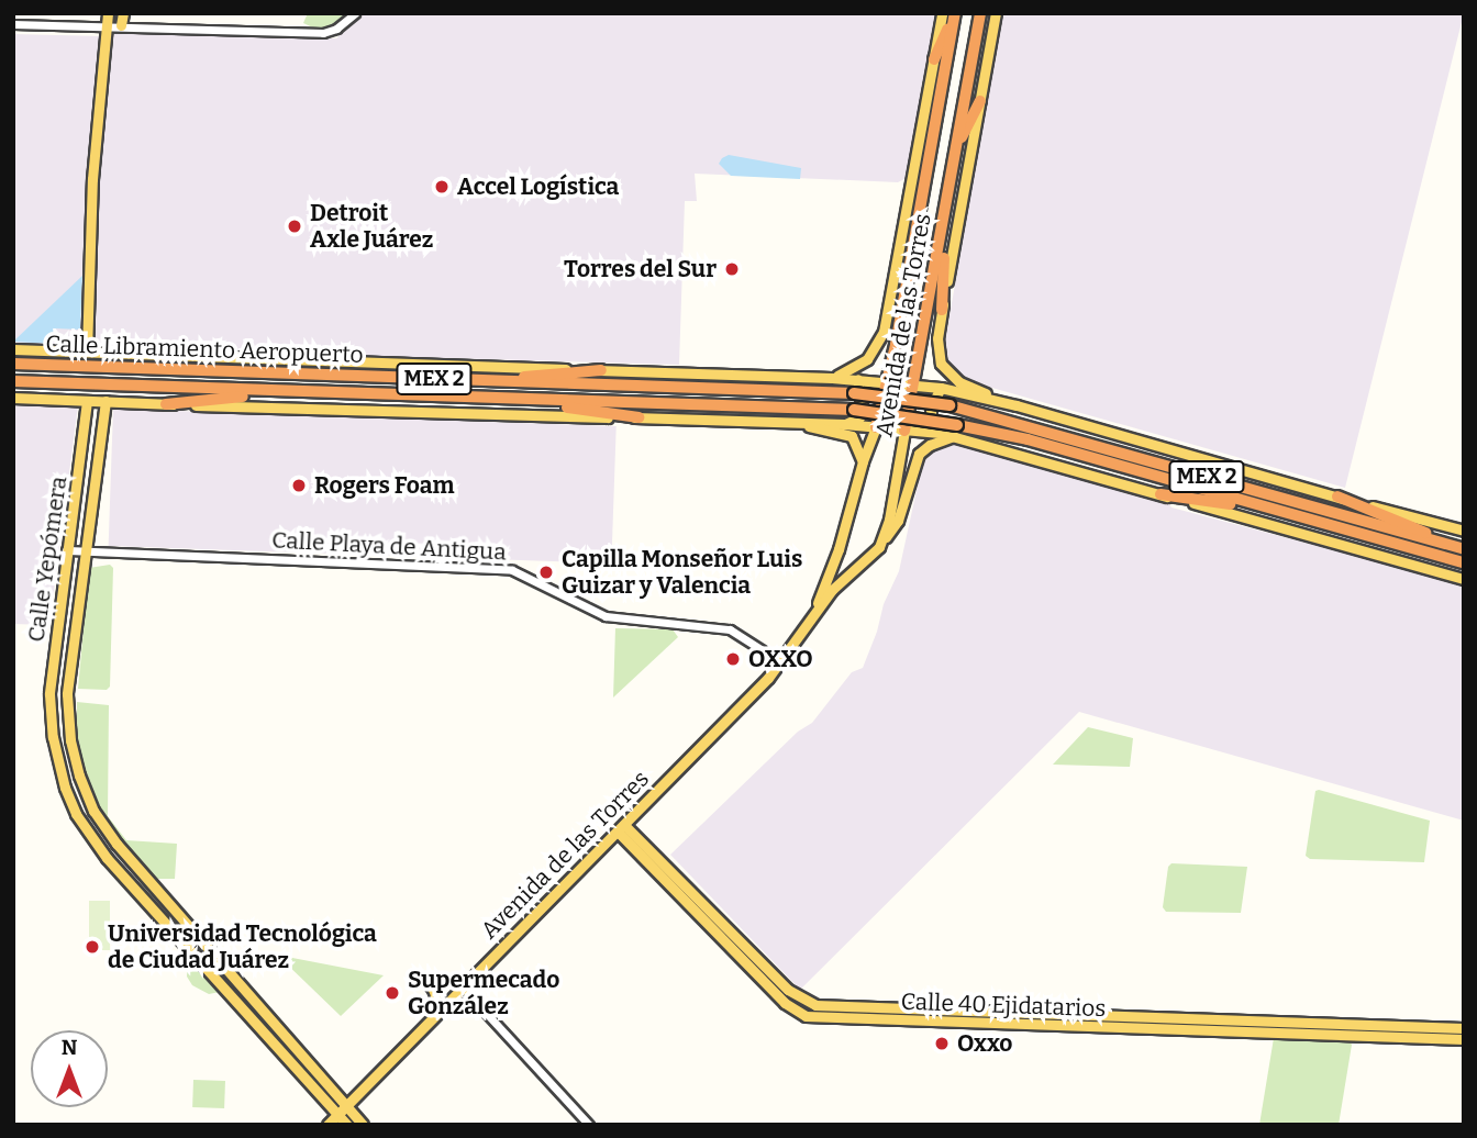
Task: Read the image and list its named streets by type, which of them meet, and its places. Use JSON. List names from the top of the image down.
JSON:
{
  "streets": {
    "highway": ["Avenida de las Torres", "Calle Libramiento Aeropuerto", "MEX 2"],
    "main road": ["Calle Yepómera", "Calle 40 Ejidatarios"],
    "street": ["Calle Playa de Antigua"]
  },
  "crossings": [
    ["Avenida de las Torres", "Calle Playa de Antigua"],
    ["Avenida de las Torres", "Calle Yepómera"],
    ["Avenida de las Torres", "Calle 40 Ejidatarios"],
    ["Calle Libramiento Aeropuerto", "MEX 2"],
    ["Calle Playa de Antigua", "Calle Yepómera"]
  ],
  "places": [
    "Accel Logística",
    "Detroit Axle Juárez",
    "Torres del Sur",
    "Rogers Foam",
    "Capilla Monseñor Luis Guizar y Valencia",
    "OXXO",
    "Universidad Tecnológica de Ciudad Juárez",
    "Supermecado González",
    "Oxxo"
  ],
  "north": "top"
}
